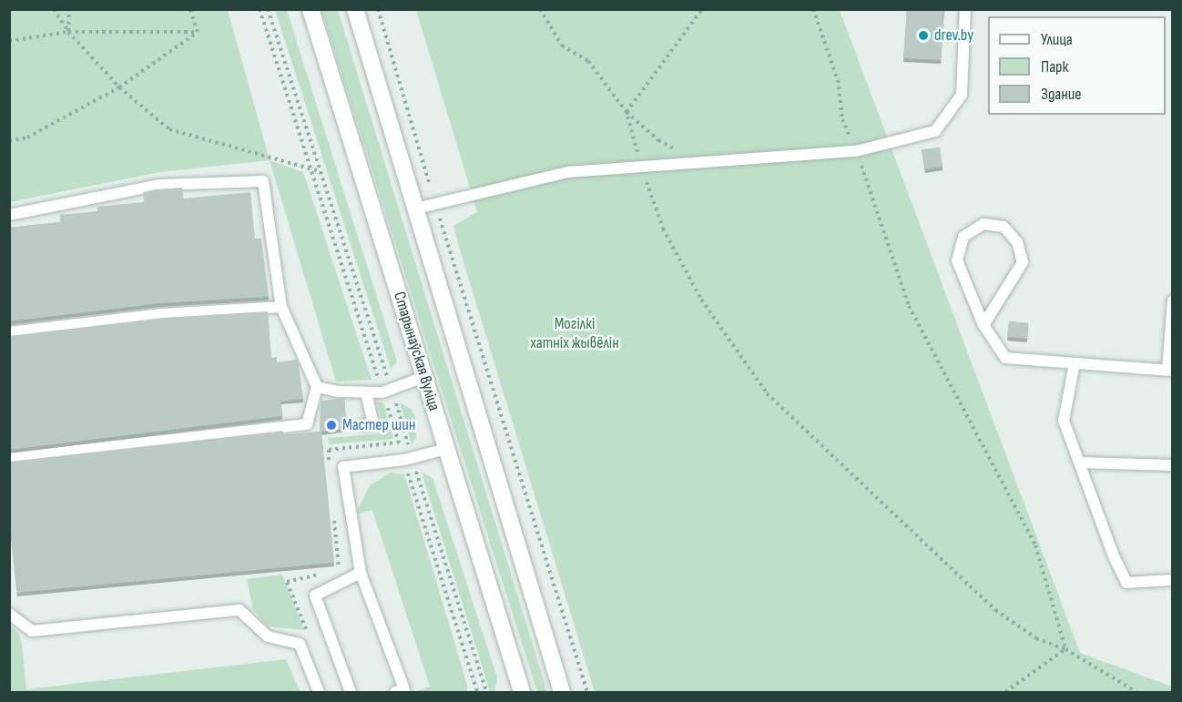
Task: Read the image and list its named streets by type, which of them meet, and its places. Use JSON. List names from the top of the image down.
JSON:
{
  "streets": {
    "main road": ["Старынаўская вуліца"]
  },
  "parks": ["Могілкі хатніх жывёлін"],
  "places": ["drev.by", "Мастер шин"],
  "legend": ["Улица", "Парк", "Здание"]
}
